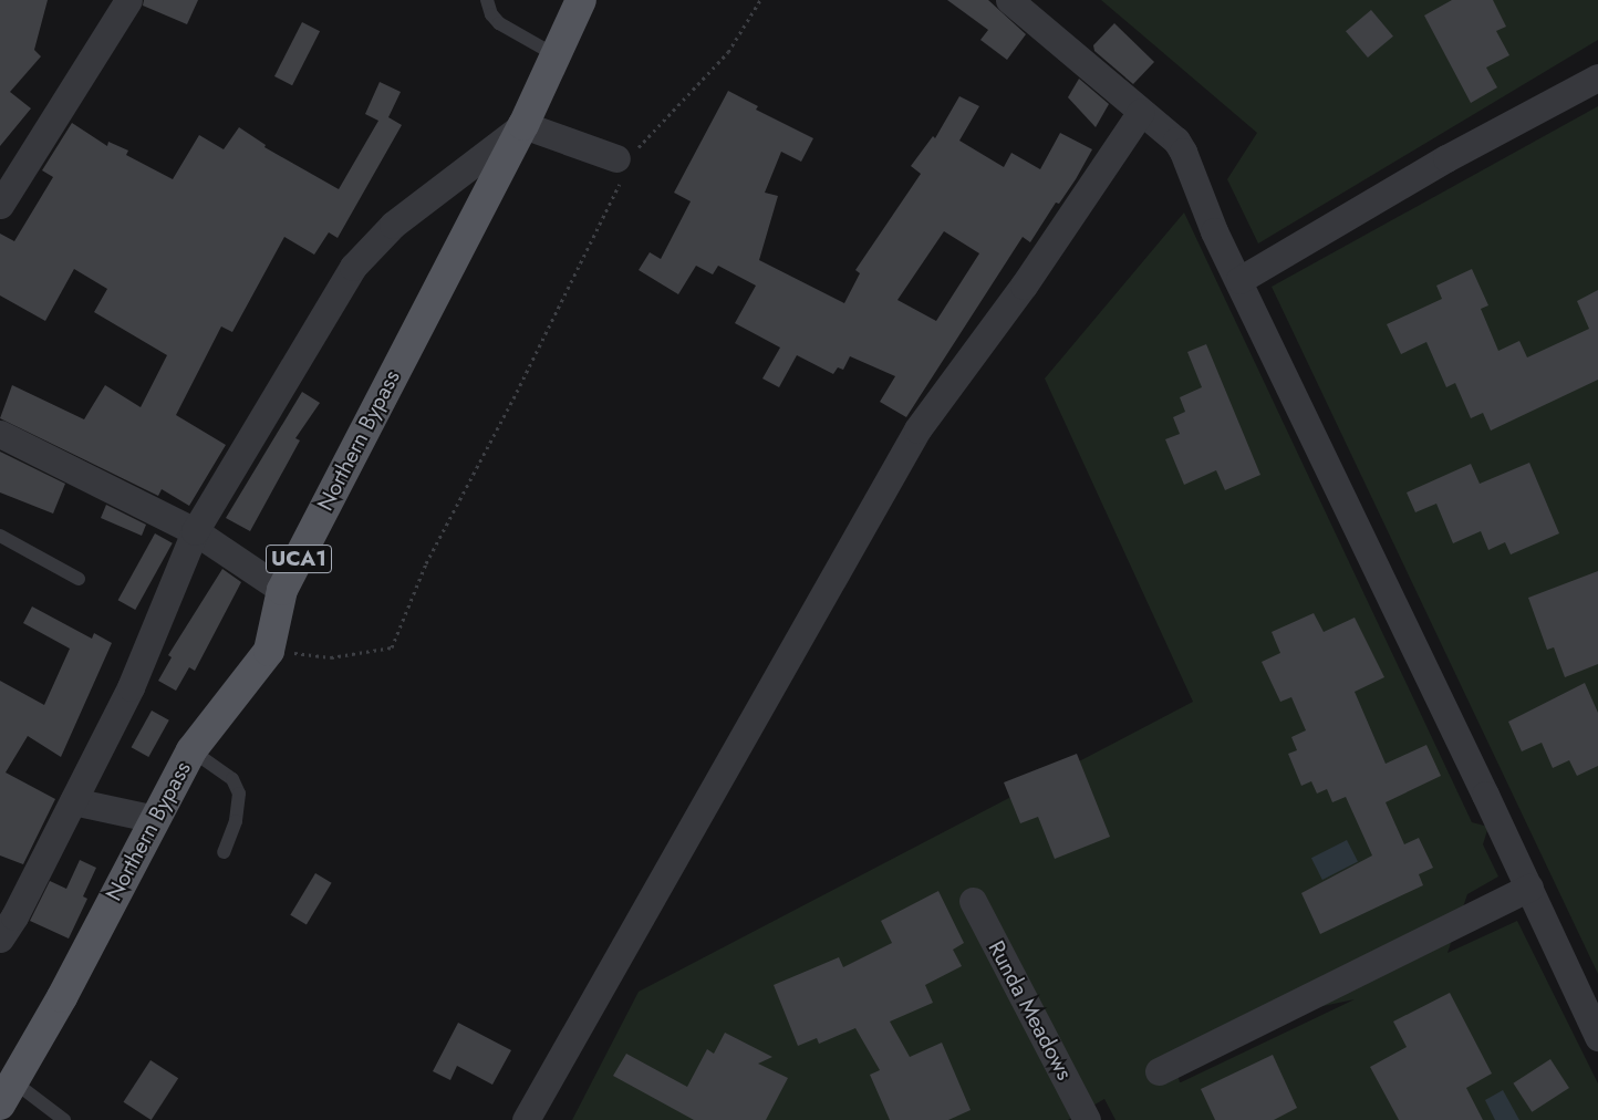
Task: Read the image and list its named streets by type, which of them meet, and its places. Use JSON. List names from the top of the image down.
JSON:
{
  "streets": {
    "main road": ["Northern Bypass", "UCA1"],
    "street": ["Runda Meadows"]
  }
}
